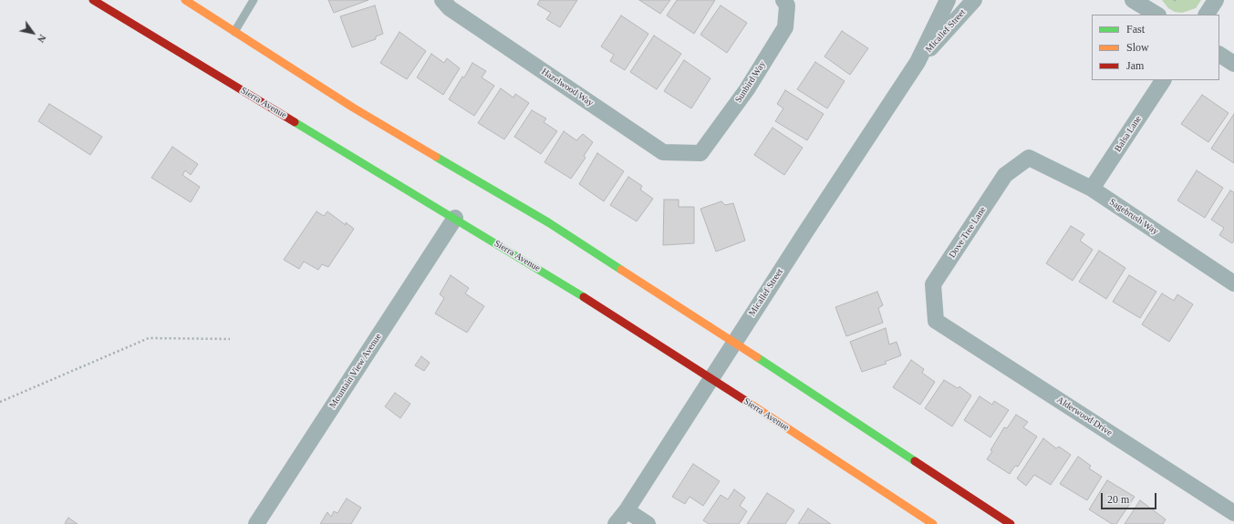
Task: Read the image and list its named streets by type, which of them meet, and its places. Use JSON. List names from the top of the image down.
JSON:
{
  "streets": {
    "main road": ["Sierra Avenue"],
    "street": [
      "Micallef Street",
      "Sunbird Way",
      "Hazelwood Way",
      "Balsa Lane",
      "Sagebrush Way",
      "Dove Tree Lane",
      "Mountain View Avenue",
      "Alderwood Drive"
    ]
  },
  "crossings": [
    ["Micallef Street", "Sierra Avenue"],
    ["Sunbird Way", "Hazelwood Way"],
    ["Sierra Avenue", "Mountain View Avenue"],
    ["Balsa Lane", "Sagebrush Way"],
    ["Sagebrush Way", "Dove Tree Lane"],
    ["Dove Tree Lane", "Alderwood Drive"]
  ],
  "legend": ["Fast", "Slow", "Jam"],
  "scale_bar": "20 m",
  "north": "bottom right"
}
